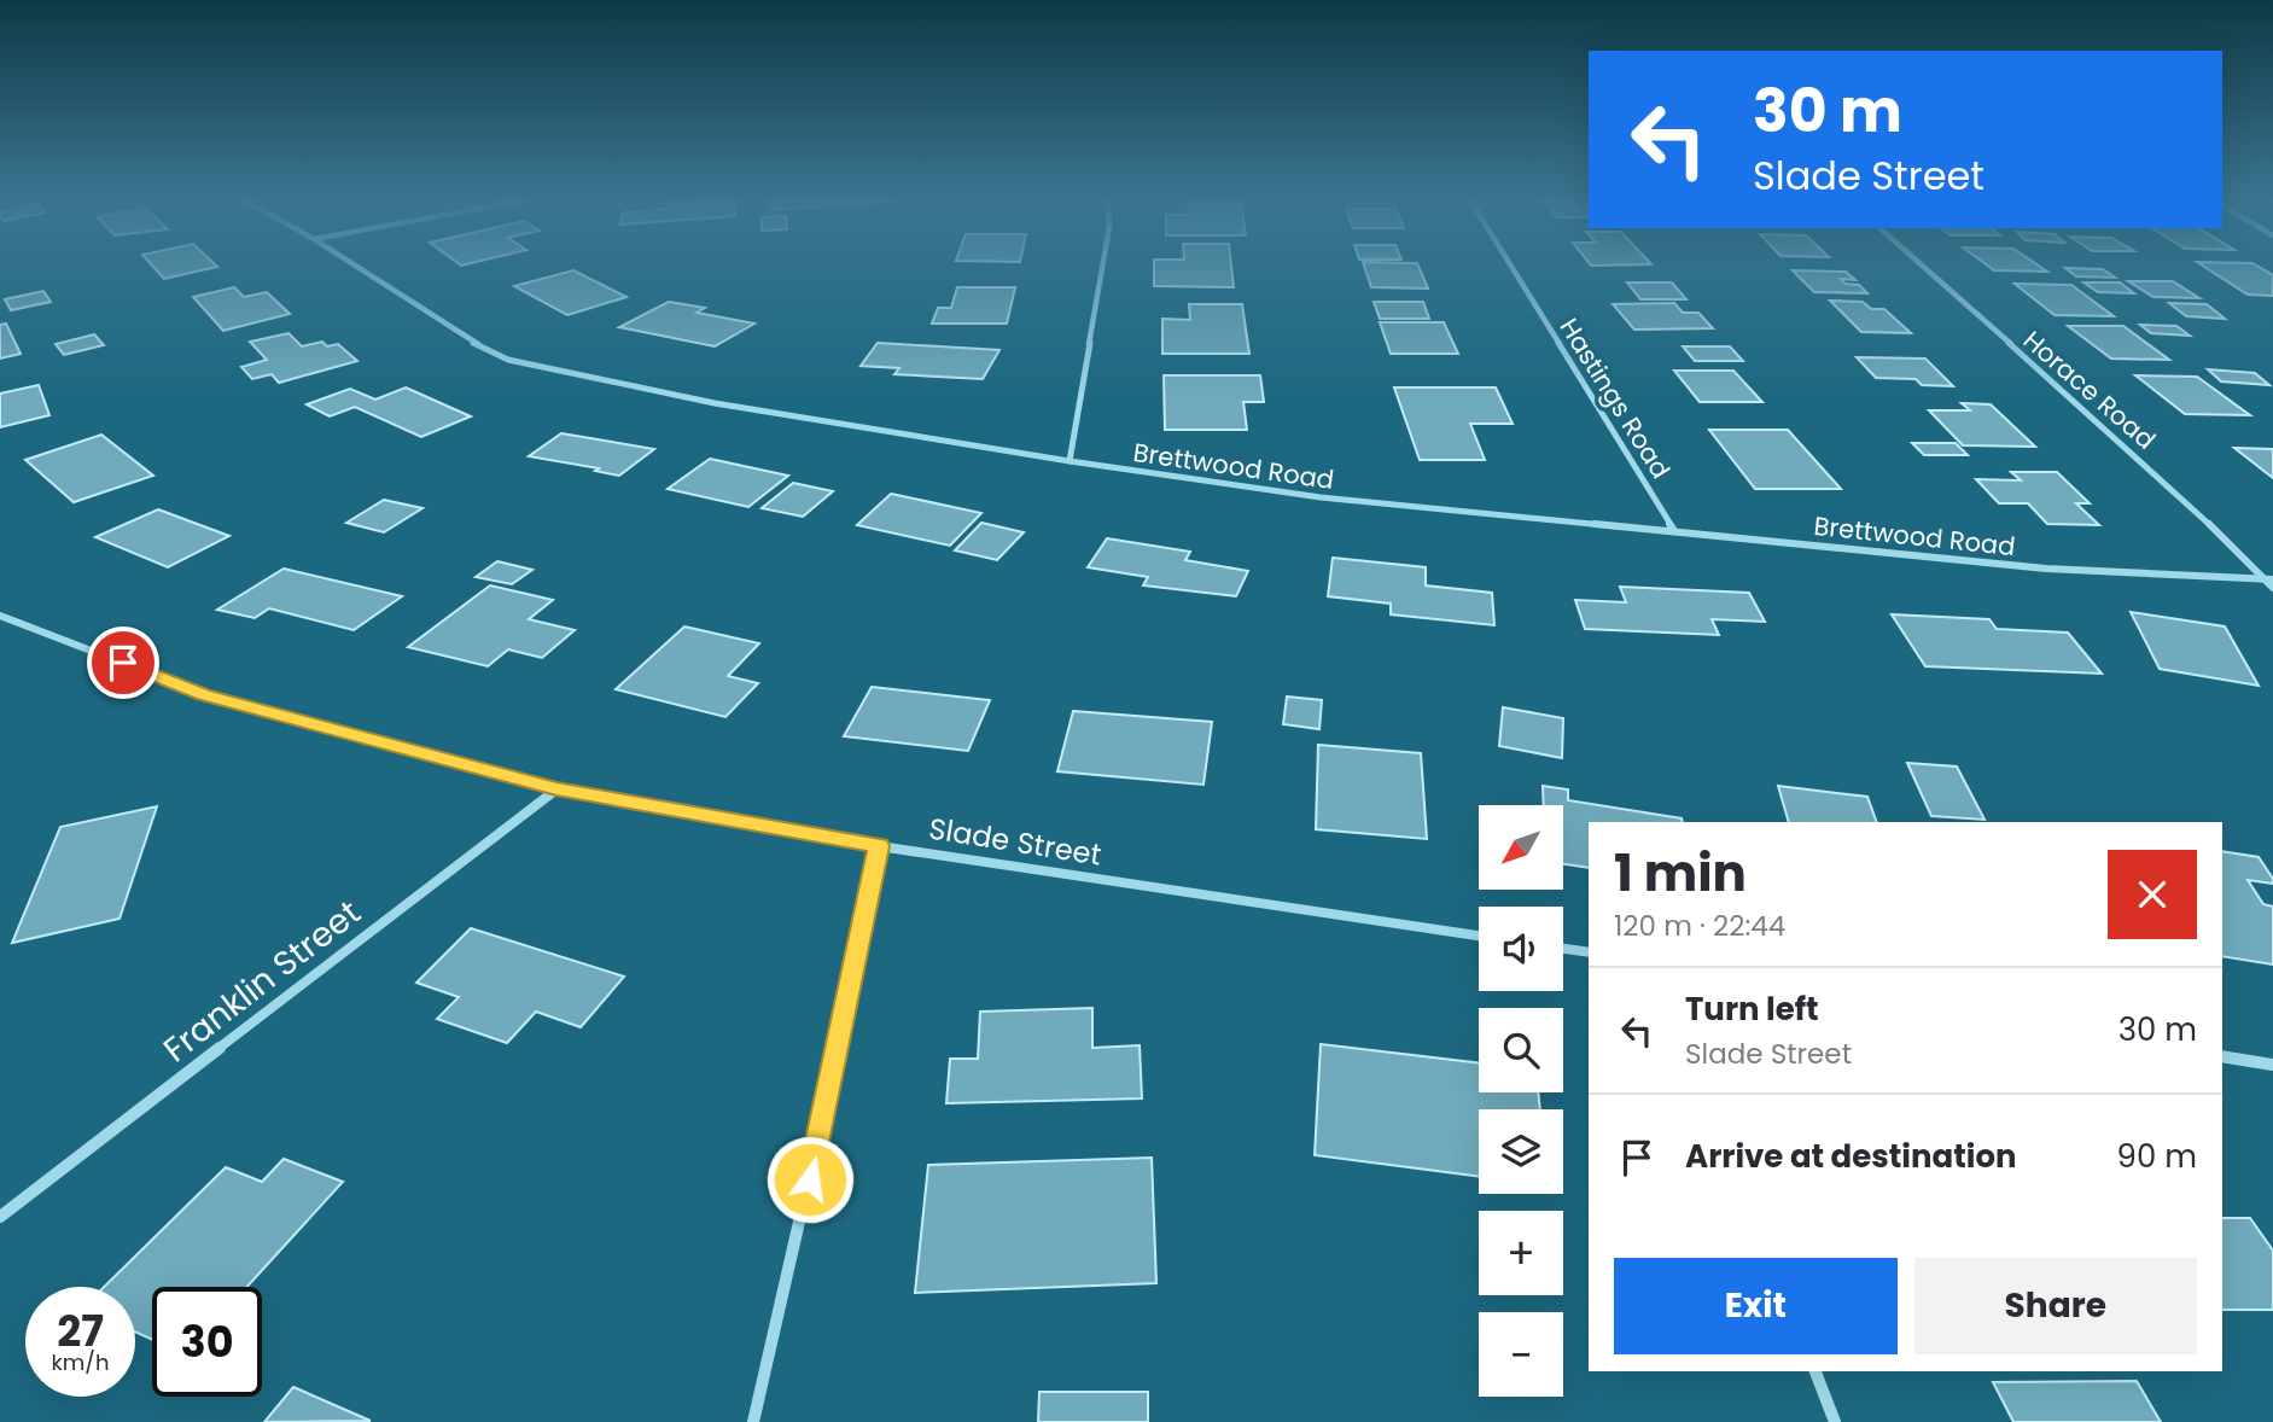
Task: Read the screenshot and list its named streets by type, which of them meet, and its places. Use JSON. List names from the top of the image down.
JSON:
{
  "streets": {
    "street": [
      "Horace Road",
      "Hastings Road",
      "Brettwood Road",
      "Slade Street",
      "Franklin Street"
    ]
  },
  "crossings": [
    ["Horace Road", "Brettwood Road"],
    ["Hastings Road", "Brettwood Road"],
    ["Slade Street", "Franklin Street"]
  ],
  "north": "bottom left",
  "page": {
    "turn": ["30 m", "Slade Street"],
    "map_buttons": ["+", "−"],
    "heading": ["1 min", "120 m · 22:44"],
    "list": [
      {
        "name": "Turn left",
        "note": "Slade Street",
        "value": "30 m"
      },
      {
        "name": "Arrive at destination",
        "value": "90 m"
      }
    ],
    "buttons": ["Exit", "Share"],
    "speed": "27 km/h",
    "limit": "30"
  }
}
